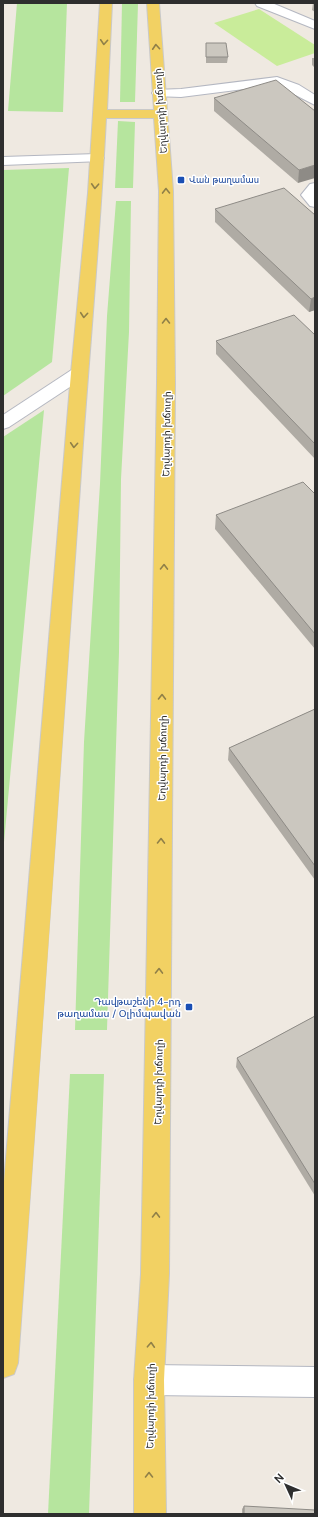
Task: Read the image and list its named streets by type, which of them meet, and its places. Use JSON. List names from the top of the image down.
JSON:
{
  "streets": {
    "main road": ["Եղվարդի խճուղի"]
  },
  "places": {
    "transit": ["Վան թաղամաս", "Դավթաշենի 4-րդ թաղամաս / Օլիմպավան"]
  },
  "north": "top left"
}
